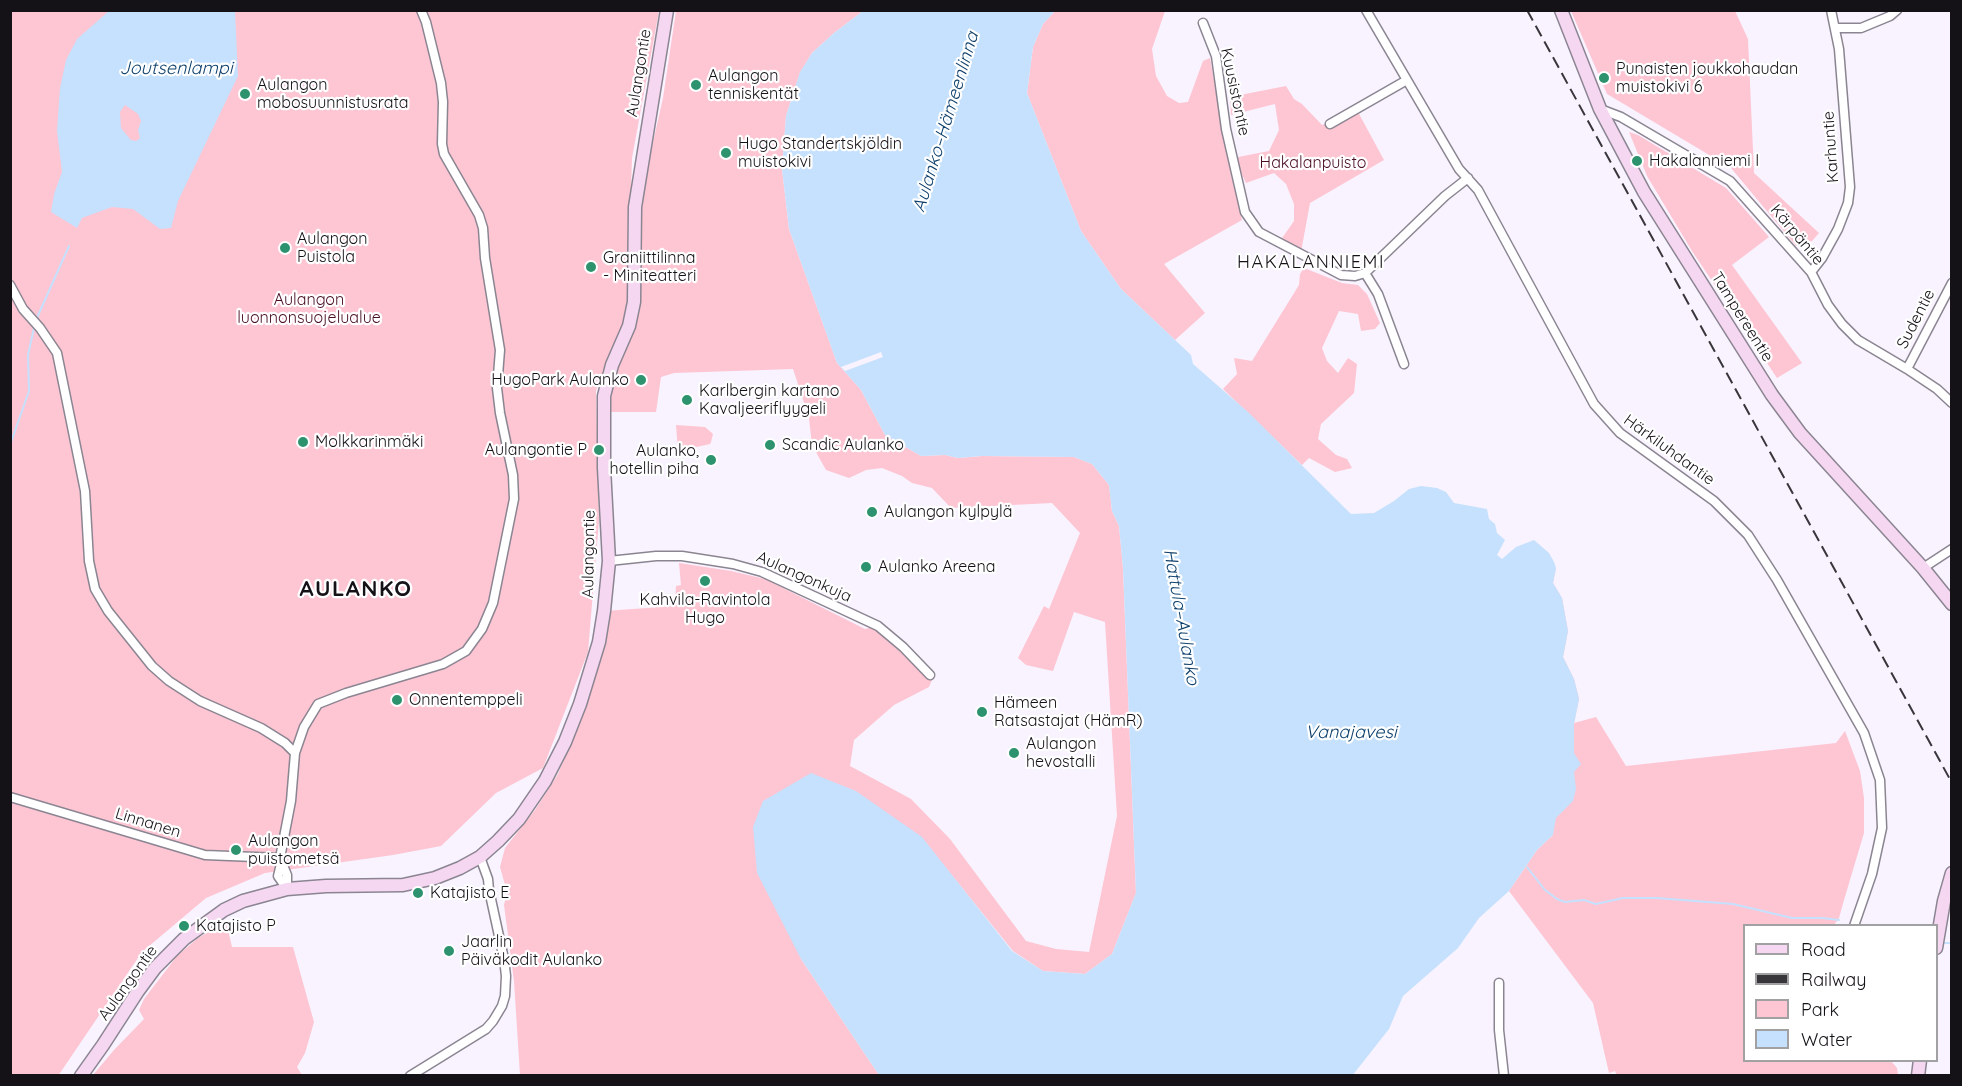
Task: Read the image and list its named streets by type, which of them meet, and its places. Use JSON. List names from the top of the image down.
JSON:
{
  "streets": {
    "main road": ["Aulangontie", "Tampereentie"],
    "street": [
      "Kuusistontie",
      "Karhuntie",
      "Kärpäntie",
      "Sudentie",
      "Härkiluhdantie",
      "Aulangonkuja",
      "Linnanen"
    ]
  },
  "crossings": [
    ["Aulangontie", "Aulangonkuja"],
    ["Karhuntie", "Kärpäntie"],
    ["Kärpäntie", "Tampereentie"],
    ["Kärpäntie", "Sudentie"]
  ],
  "districts": ["HAKALANNIEMI", "AULANKO"],
  "water": [
    "Joutsenlampi",
    "Aulanko–Hämeenlinna",
    "Hattula–Aulanko",
    "Vanajavesi"
  ],
  "parks": ["Hakalanpuisto", "Aulangon luonnonsuojelualue"],
  "places": [
    "Punaisten joukkohaudan muistokivi 6",
    "Aulangon tenniskentät",
    "Aulangon mobosuunnistusrata",
    "Hugo Standertskjöldin muistokivi",
    "Hakalanniemi I",
    "Aulangon Puistola",
    "Graniittilinna - Miniteatteri",
    "HugoPark Aulanko",
    "Karlbergin kartano Kavaljeeriflyygeli",
    "Molkkarinmäki",
    "Scandic Aulanko",
    "Aulangontie P",
    "Aulanko, hotellin piha",
    "Aulangon kylpylä",
    "Aulanko Areena",
    "Kahvila-Ravintola Hugo",
    "Onnentemppeli",
    "Hämeen Ratsastajat (HämR)",
    "Aulangon hevostalli",
    "Aulangon puistometsä",
    "Katajisto E",
    "Katajisto P",
    "Jaarlin Päiväkodit Aulanko"
  ],
  "legend": [
    "Road",
    "Railway",
    "Park",
    "Water"
  ]
}
